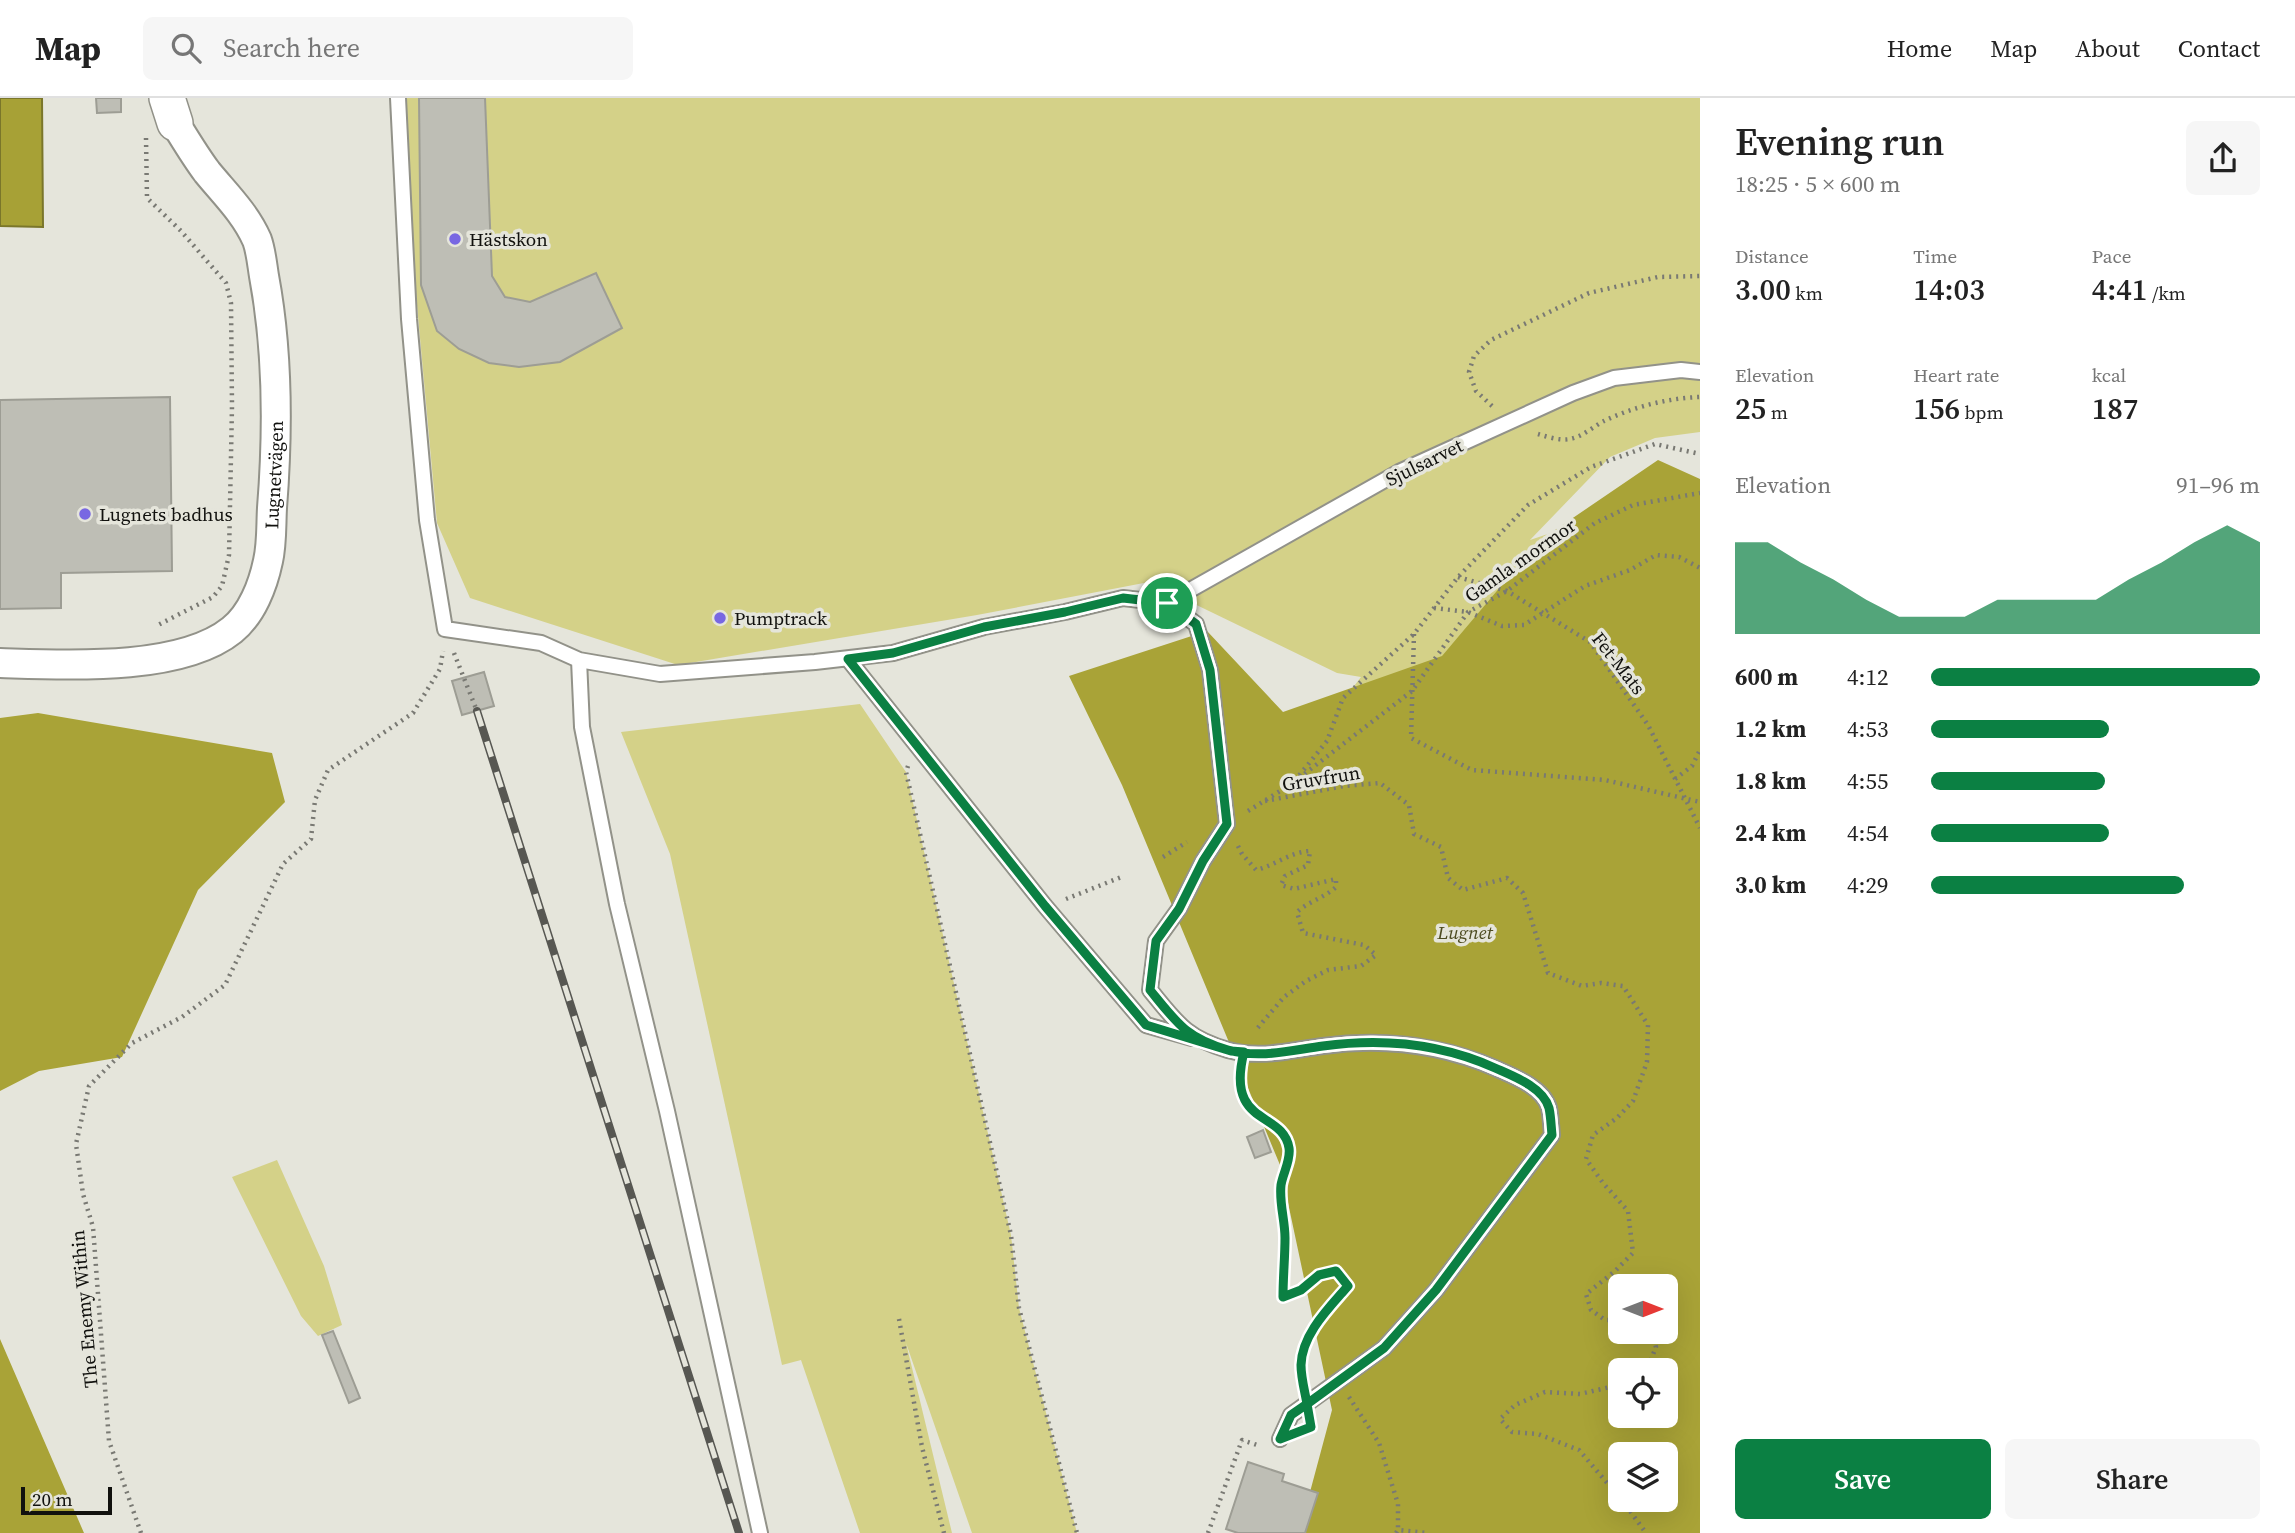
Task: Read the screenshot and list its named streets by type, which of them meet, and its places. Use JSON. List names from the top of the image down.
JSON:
{
  "streets": {
    "street": ["Lugnetvägen"],
    "lane": ["Sjulsarvet"],
    "path": [
      "Gamla mormor",
      "Fet-Mats",
      "Gruvfrun",
      "The Enemy Within"
    ]
  },
  "crossings": [
    ["Gamla mormor", "Fet-Mats"]
  ],
  "parks": ["Lugnet"],
  "places": ["Hästskon", "Lugnets badhus", "Pumptrack"],
  "scale_bar": "20 m",
  "north": "right",
  "page": {
    "header": "Map",
    "search": "Search here",
    "nav": [
      "Home",
      "Map",
      "About",
      "Contact"
    ],
    "heading": ["Evening run", "18:25 · 5 × 600 m"],
    "stats": [
      ["Distance", "3.00 km"],
      ["Time", "14:03"],
      ["Pace", "4:41 /km"],
      ["Elevation", "25 m"],
      ["Heart rate", "156 bpm"],
      ["kcal", "187"]
    ],
    "chart": ["Elevation", "91–96 m"],
    "list": [
      {
        "name": "600 m",
        "note": "4:12"
      },
      {
        "name": "1.2 km",
        "note": "4:53"
      },
      {
        "name": "1.8 km",
        "note": "4:55"
      },
      {
        "name": "2.4 km",
        "note": "4:54"
      },
      {
        "name": "3.0 km",
        "note": "4:29"
      }
    ],
    "buttons": ["Save", "Share"],
    "scale": "20 m"
  }
}
